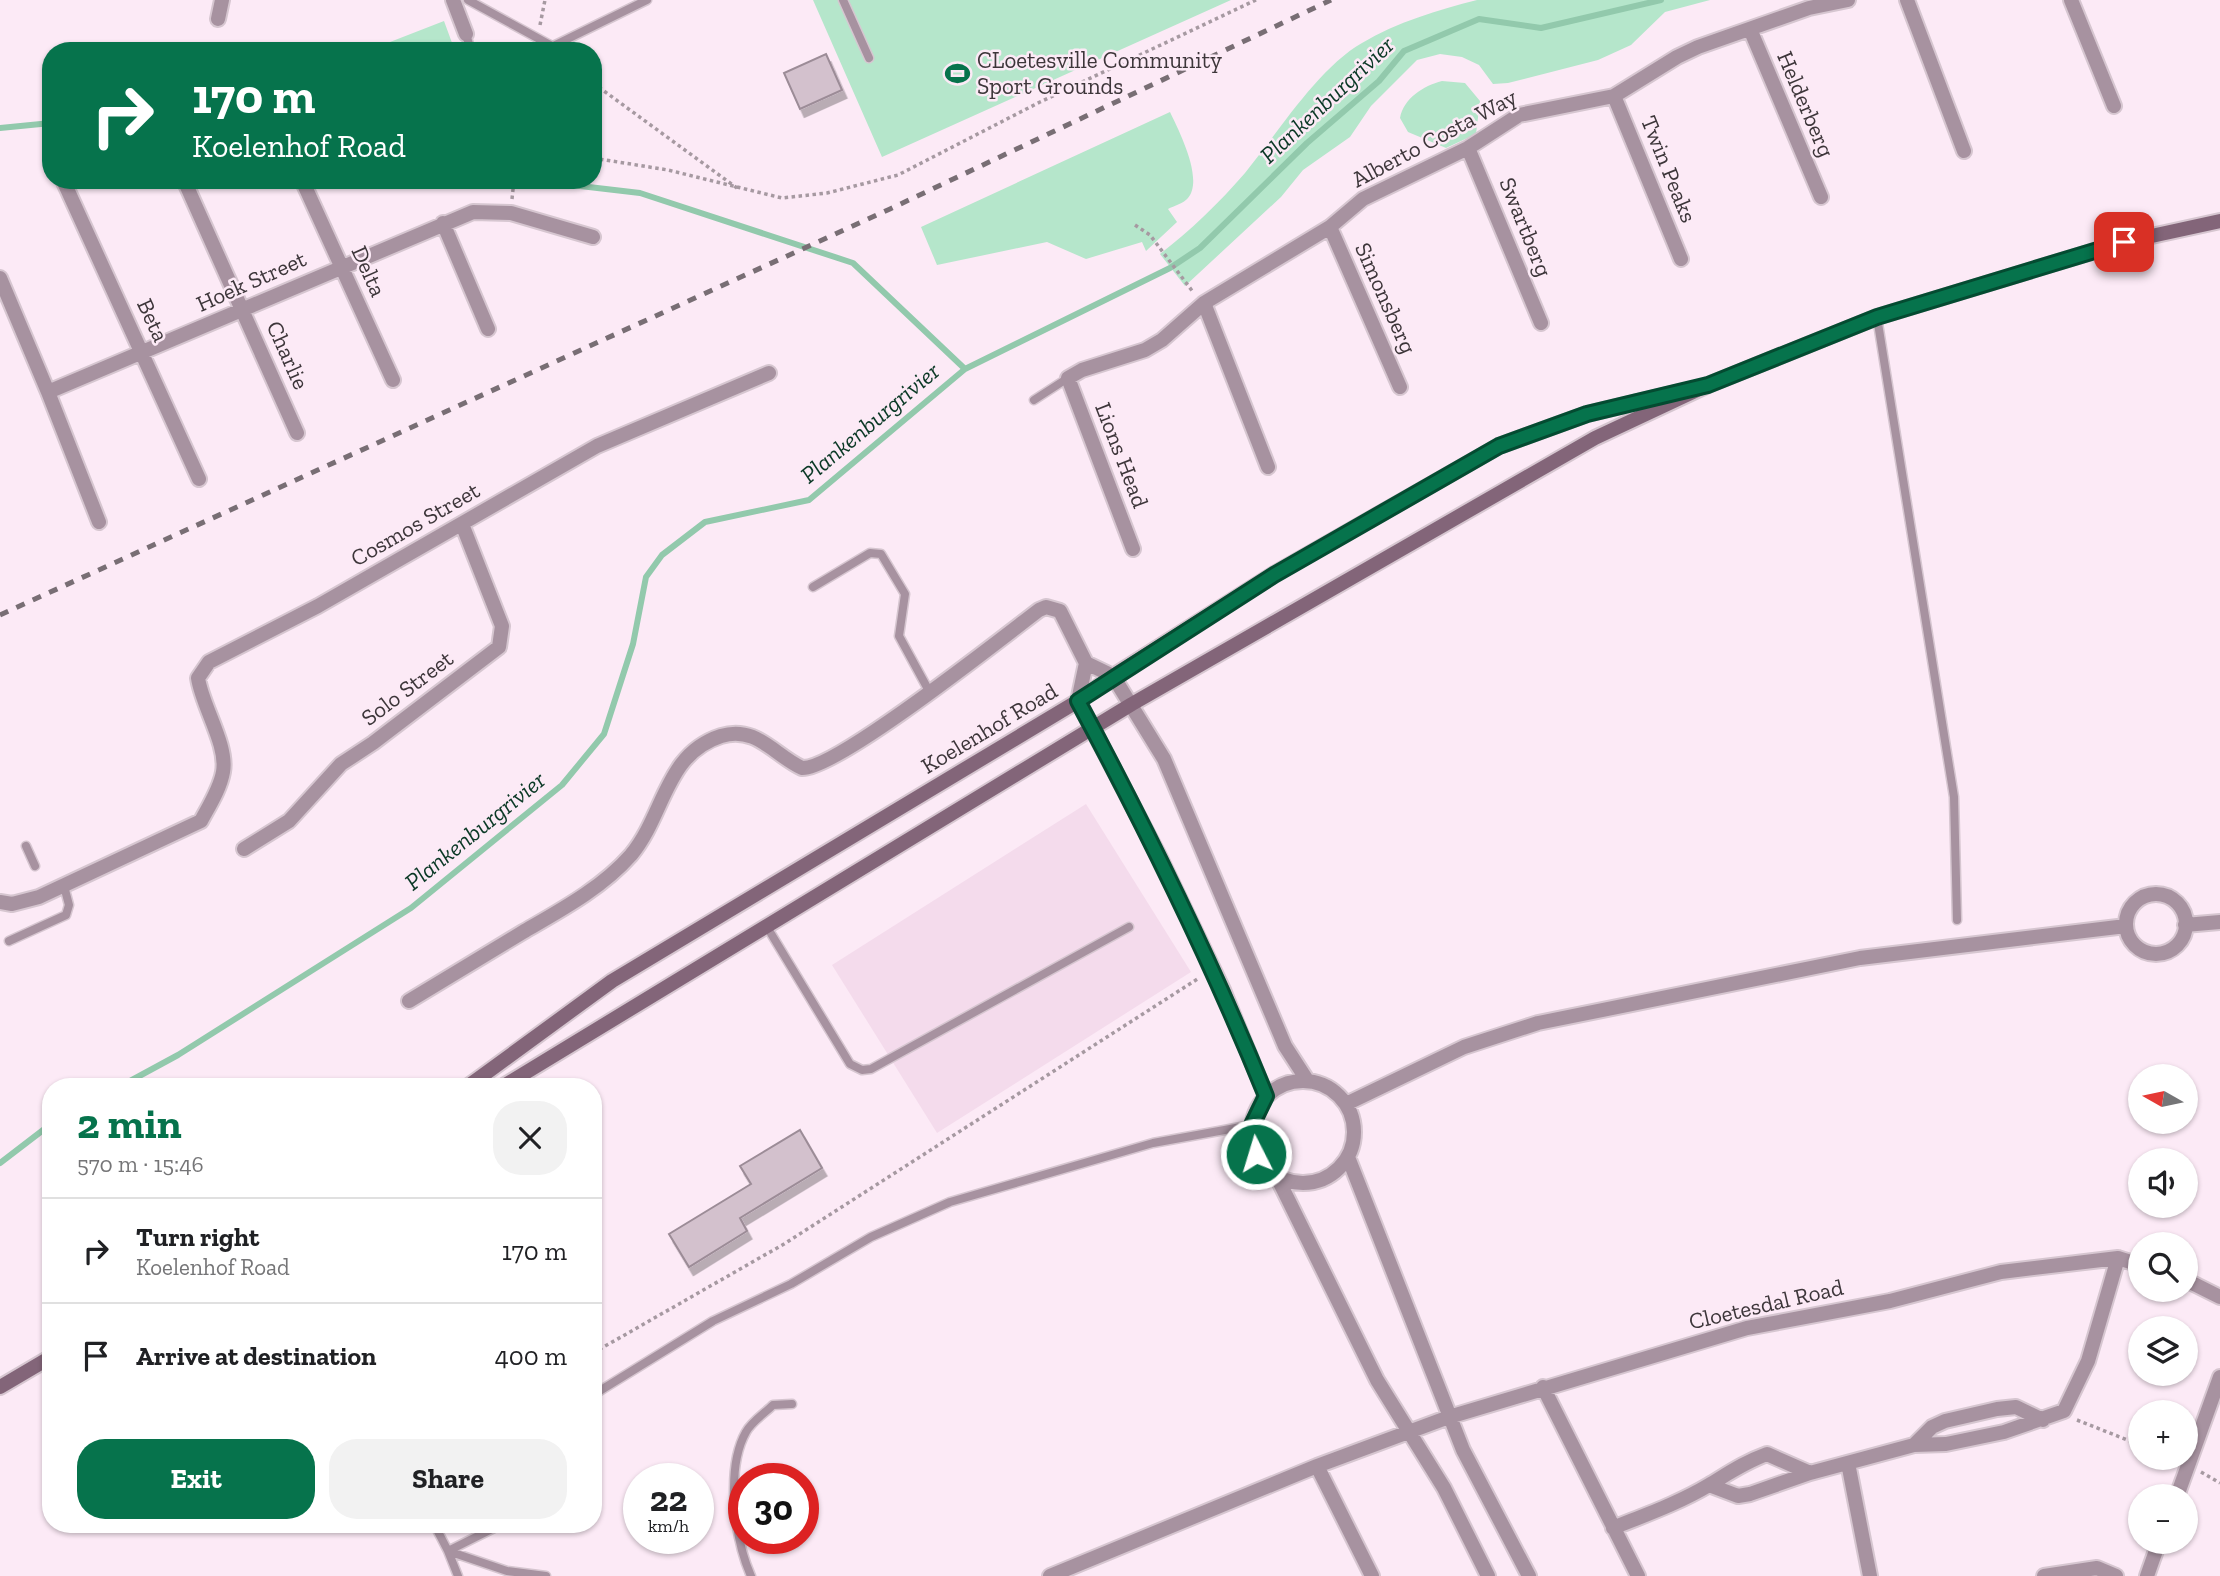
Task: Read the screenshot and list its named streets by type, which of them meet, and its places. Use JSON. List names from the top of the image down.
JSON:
{
  "streets": {
    "main road": ["Koelenhof Road"],
    "street": [
      "Helderberg",
      "Alberto Costa Way",
      "Twin Peaks",
      "Swartberg",
      "Delta",
      "Hoek Street",
      "Simonsberg",
      "Beta",
      "Charlie",
      "Lions Head",
      "Cosmos Street",
      "Solo Street",
      "Cloetesdal Road"
    ]
  },
  "crossings": [
    ["Helderberg", "Alberto Costa Way"],
    ["Alberto Costa Way", "Twin Peaks"],
    ["Alberto Costa Way", "Swartberg"],
    ["Alberto Costa Way", "Simonsberg"],
    ["Alberto Costa Way", "Lions Head"],
    ["Delta", "Hoek Street"],
    ["Hoek Street", "Beta"],
    ["Hoek Street", "Charlie"],
    ["Cosmos Street", "Solo Street"]
  ],
  "water": ["Plankenburgrivier"],
  "places": {
    "sports": ["CLoetesville Community Sport Grounds"]
  },
  "north": "left",
  "page": {
    "turn": ["170 m", "Koelenhof Road"],
    "map_buttons": ["+", "−"],
    "heading": ["2 min", "570 m · 15:46"],
    "list": [
      {
        "name": "Turn right",
        "note": "Koelenhof Road",
        "value": "170 m"
      },
      {
        "name": "Arrive at destination",
        "value": "400 m"
      }
    ],
    "buttons": ["Exit", "Share"],
    "speed": "22 km/h",
    "limit": "30"
  }
}
